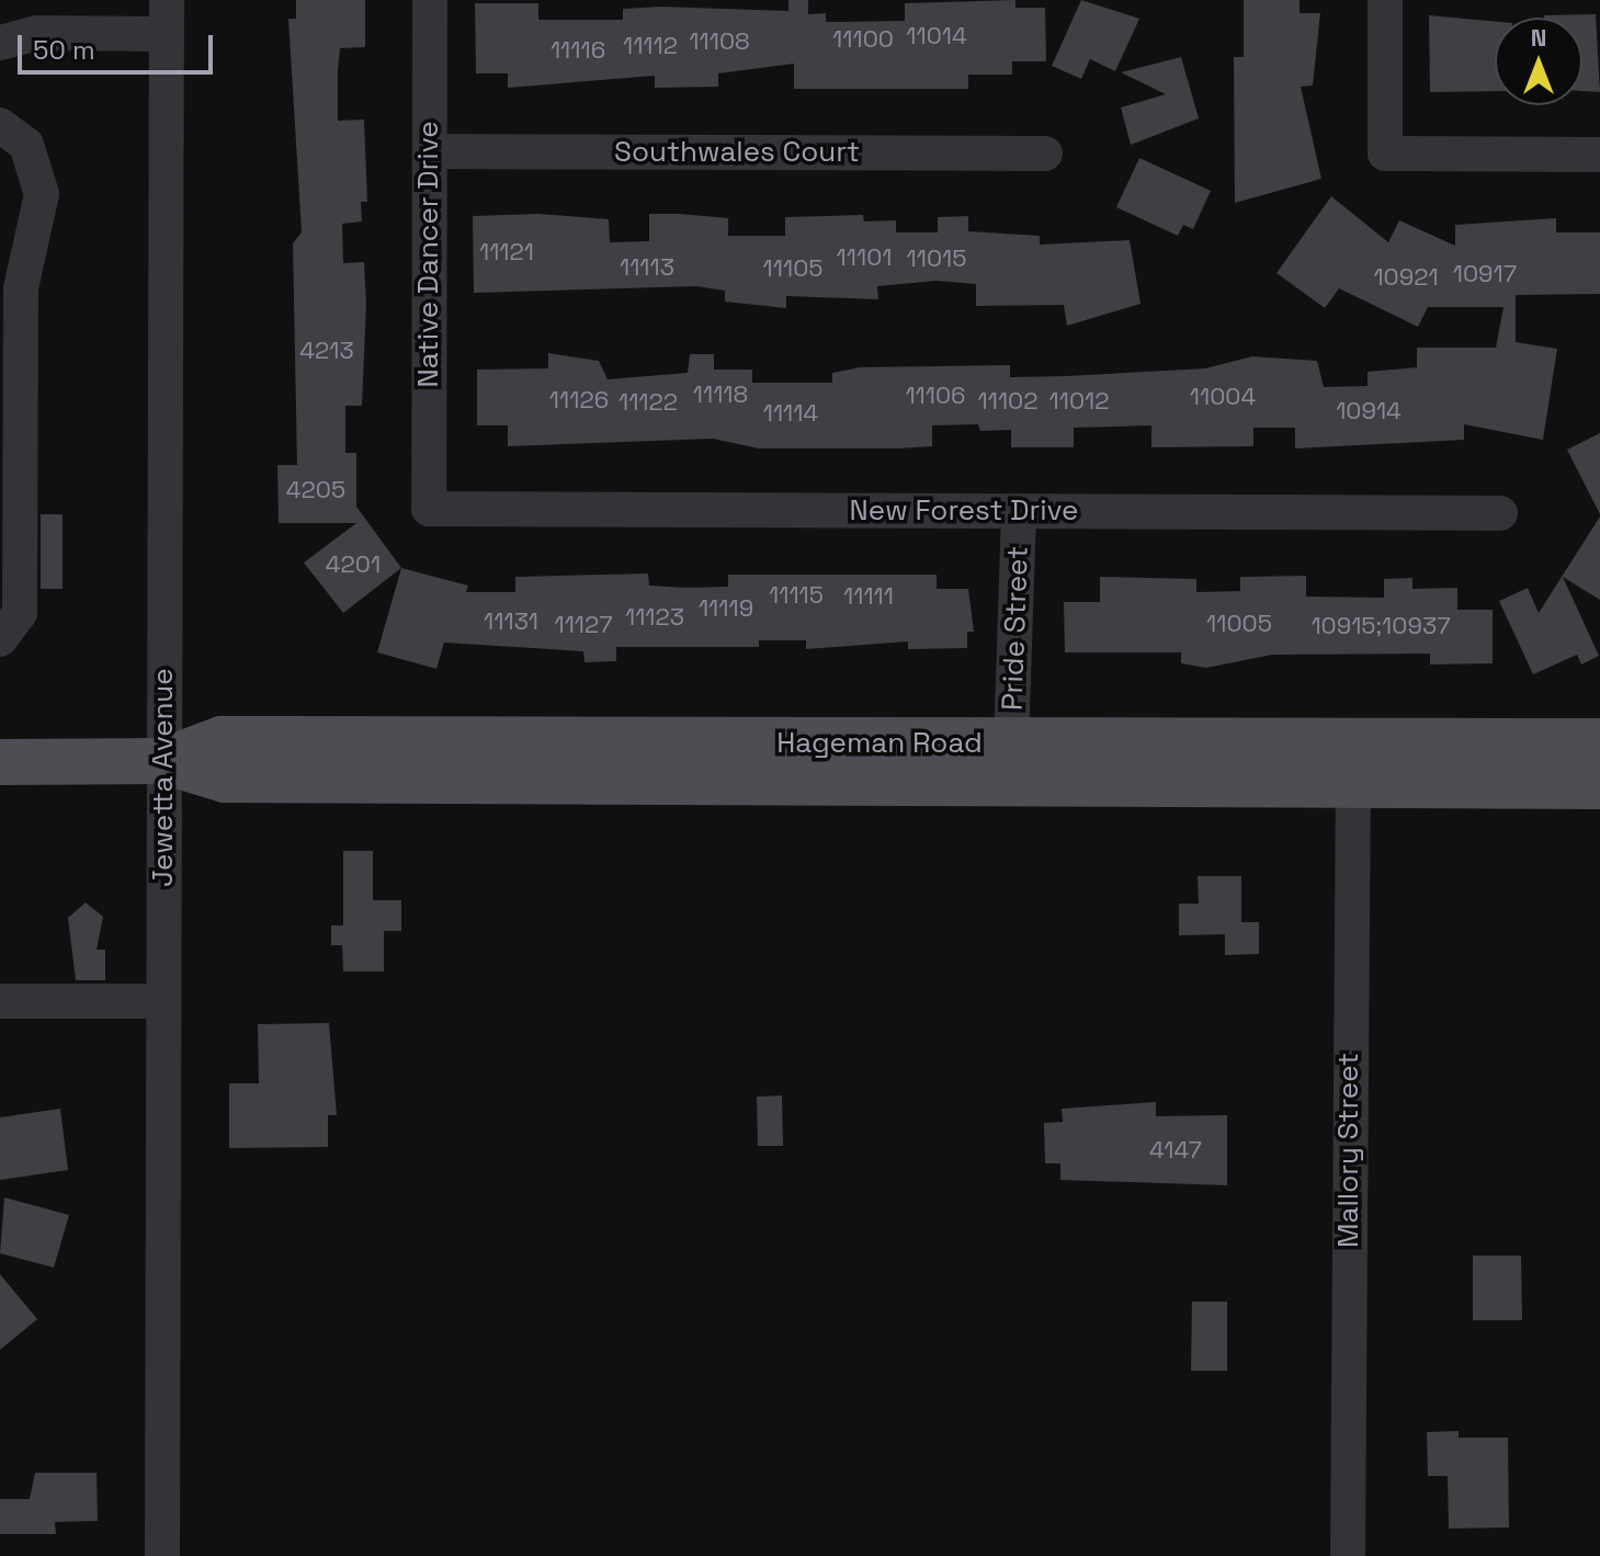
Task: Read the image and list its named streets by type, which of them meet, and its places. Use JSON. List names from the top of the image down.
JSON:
{
  "streets": {
    "main road": ["Hageman Road"],
    "street": [
      "Southwales Court",
      "Native Dancer Drive",
      "New Forest Drive",
      "Pride Street",
      "Jewetta Avenue",
      "Mallory Street"
    ]
  },
  "crossings": [
    ["Southwales Court", "Native Dancer Drive"],
    ["Native Dancer Drive", "New Forest Drive"],
    ["New Forest Drive", "Pride Street"],
    ["Pride Street", "Hageman Road"],
    ["Hageman Road", "Jewetta Avenue"],
    ["Hageman Road", "Mallory Street"]
  ],
  "house_numbers": [
    "11014",
    "11100",
    "11108",
    "11112",
    "11116",
    "11121",
    "11101",
    "11015",
    "11113",
    "11105",
    "10917",
    "10921",
    "4213",
    "11118",
    "11106",
    "11004",
    "11126",
    "11102",
    "11012",
    "11122",
    "10914",
    "11114",
    "4205",
    "4201",
    "11115",
    "11111",
    "11119",
    "11123",
    "11131",
    "11005",
    "11127",
    "10915;10937",
    "4147"
  ],
  "scale_bar": "50 m",
  "north": "top"
}
